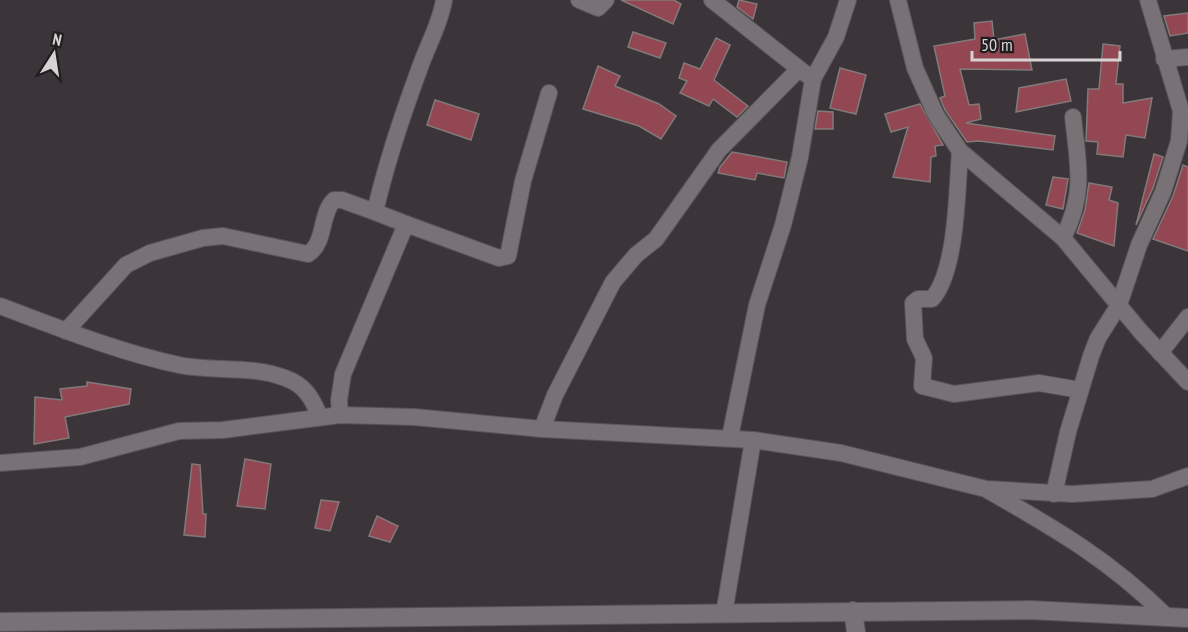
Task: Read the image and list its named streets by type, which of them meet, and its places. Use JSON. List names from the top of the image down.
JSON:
{
  "scale_bar": "50 m",
  "north": "top"
}
